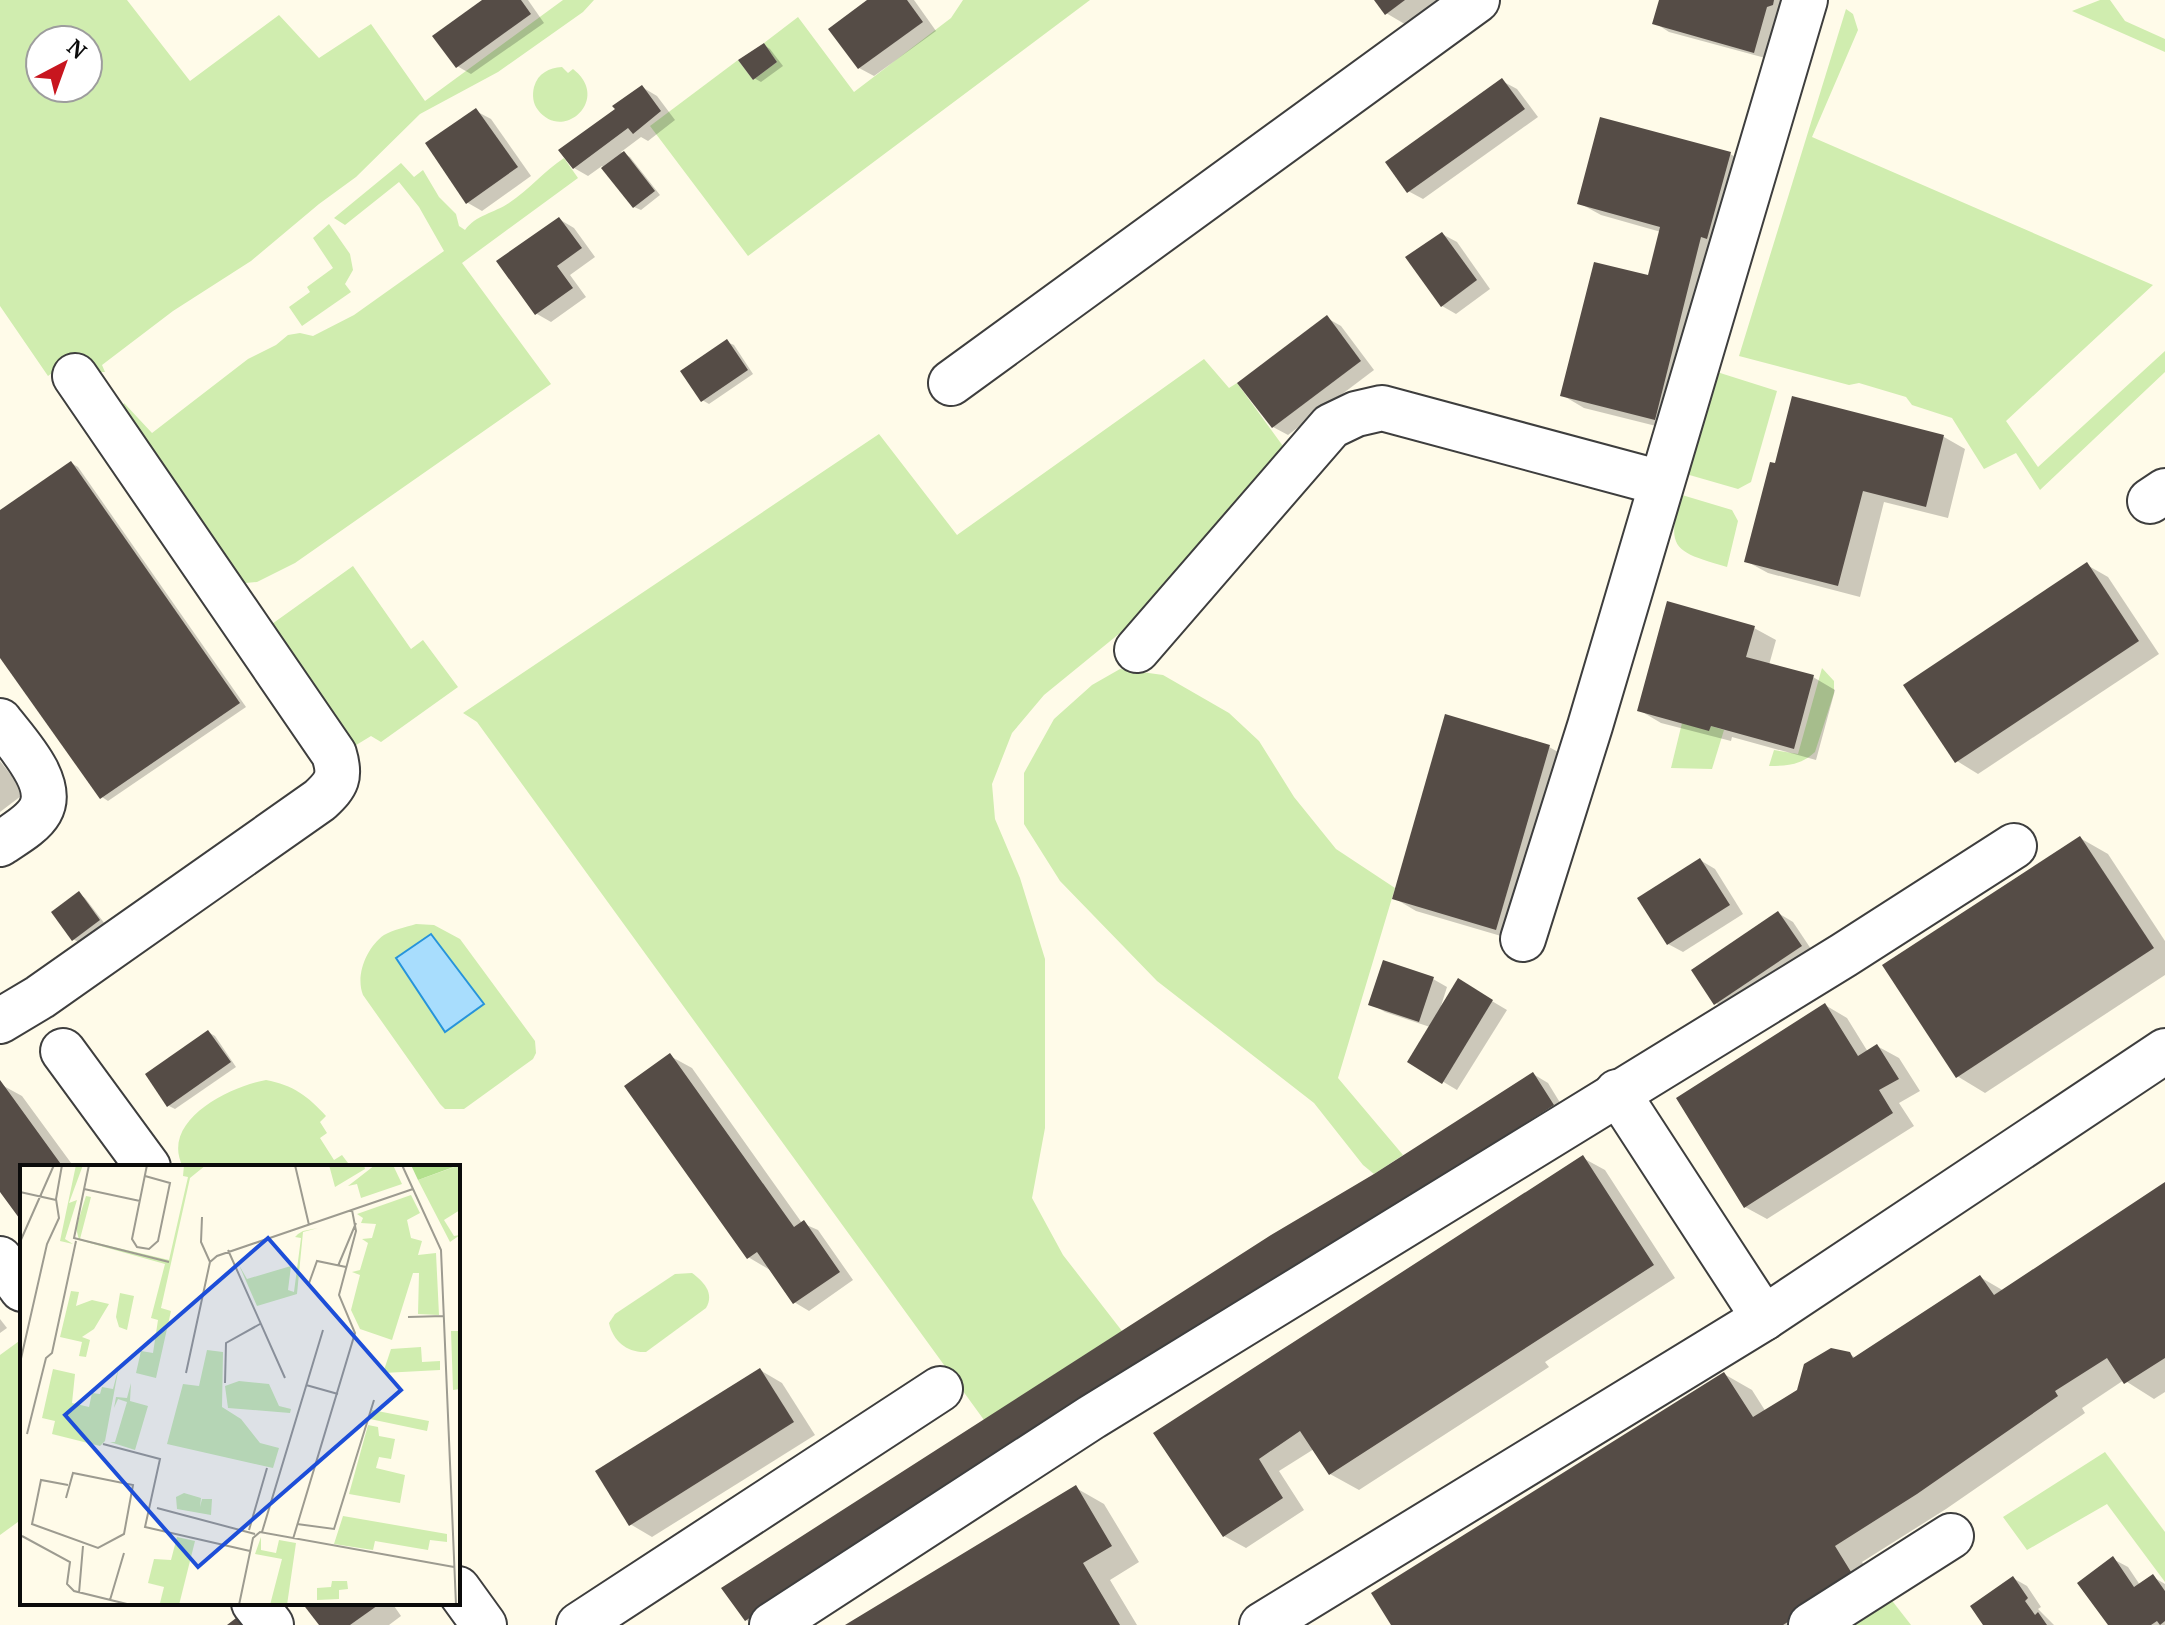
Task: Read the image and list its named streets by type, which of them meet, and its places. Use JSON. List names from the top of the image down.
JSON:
{
  "north": "top right"
}
